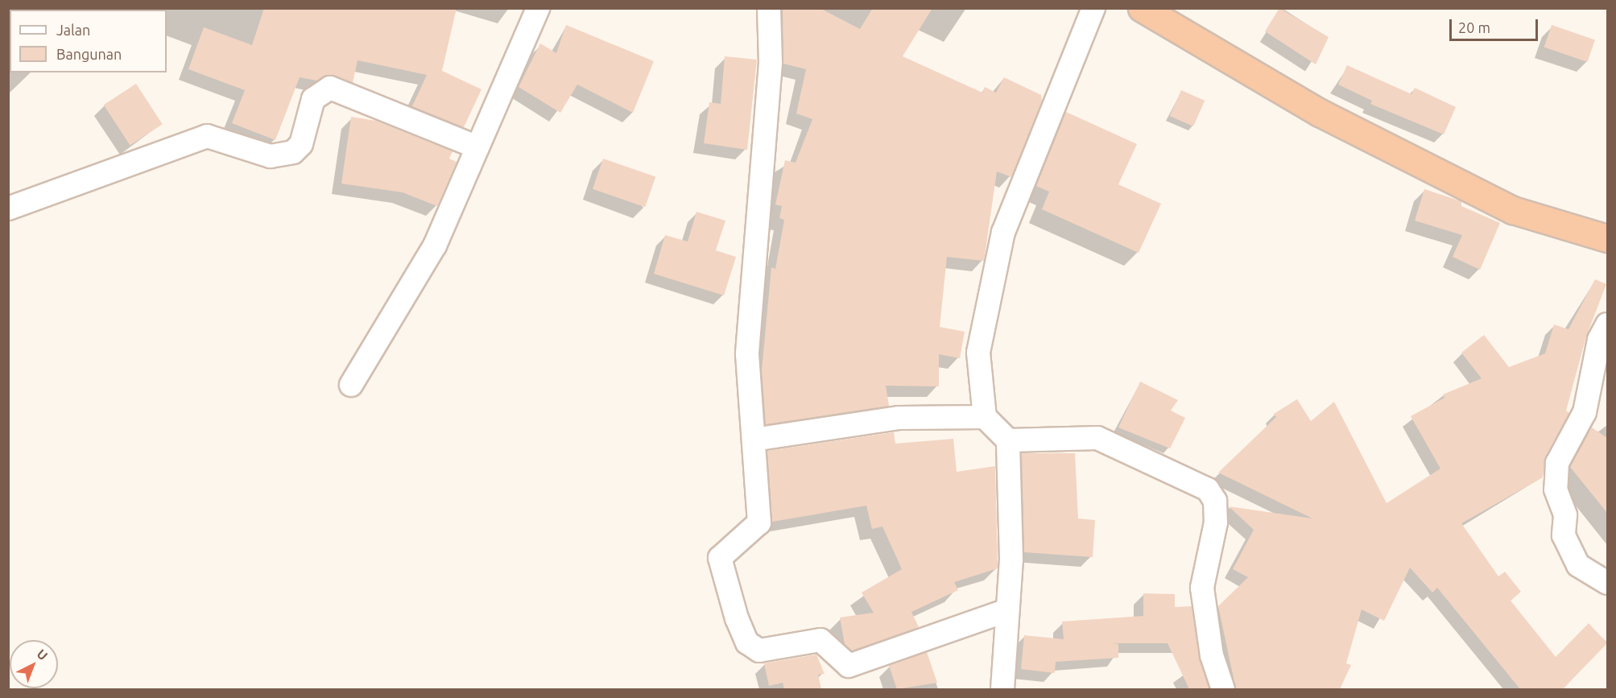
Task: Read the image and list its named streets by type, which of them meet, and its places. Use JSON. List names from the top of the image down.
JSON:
{
  "legend": ["Jalan", "Bangunan"],
  "scale_bar": "20 m",
  "north": "top right"
}
